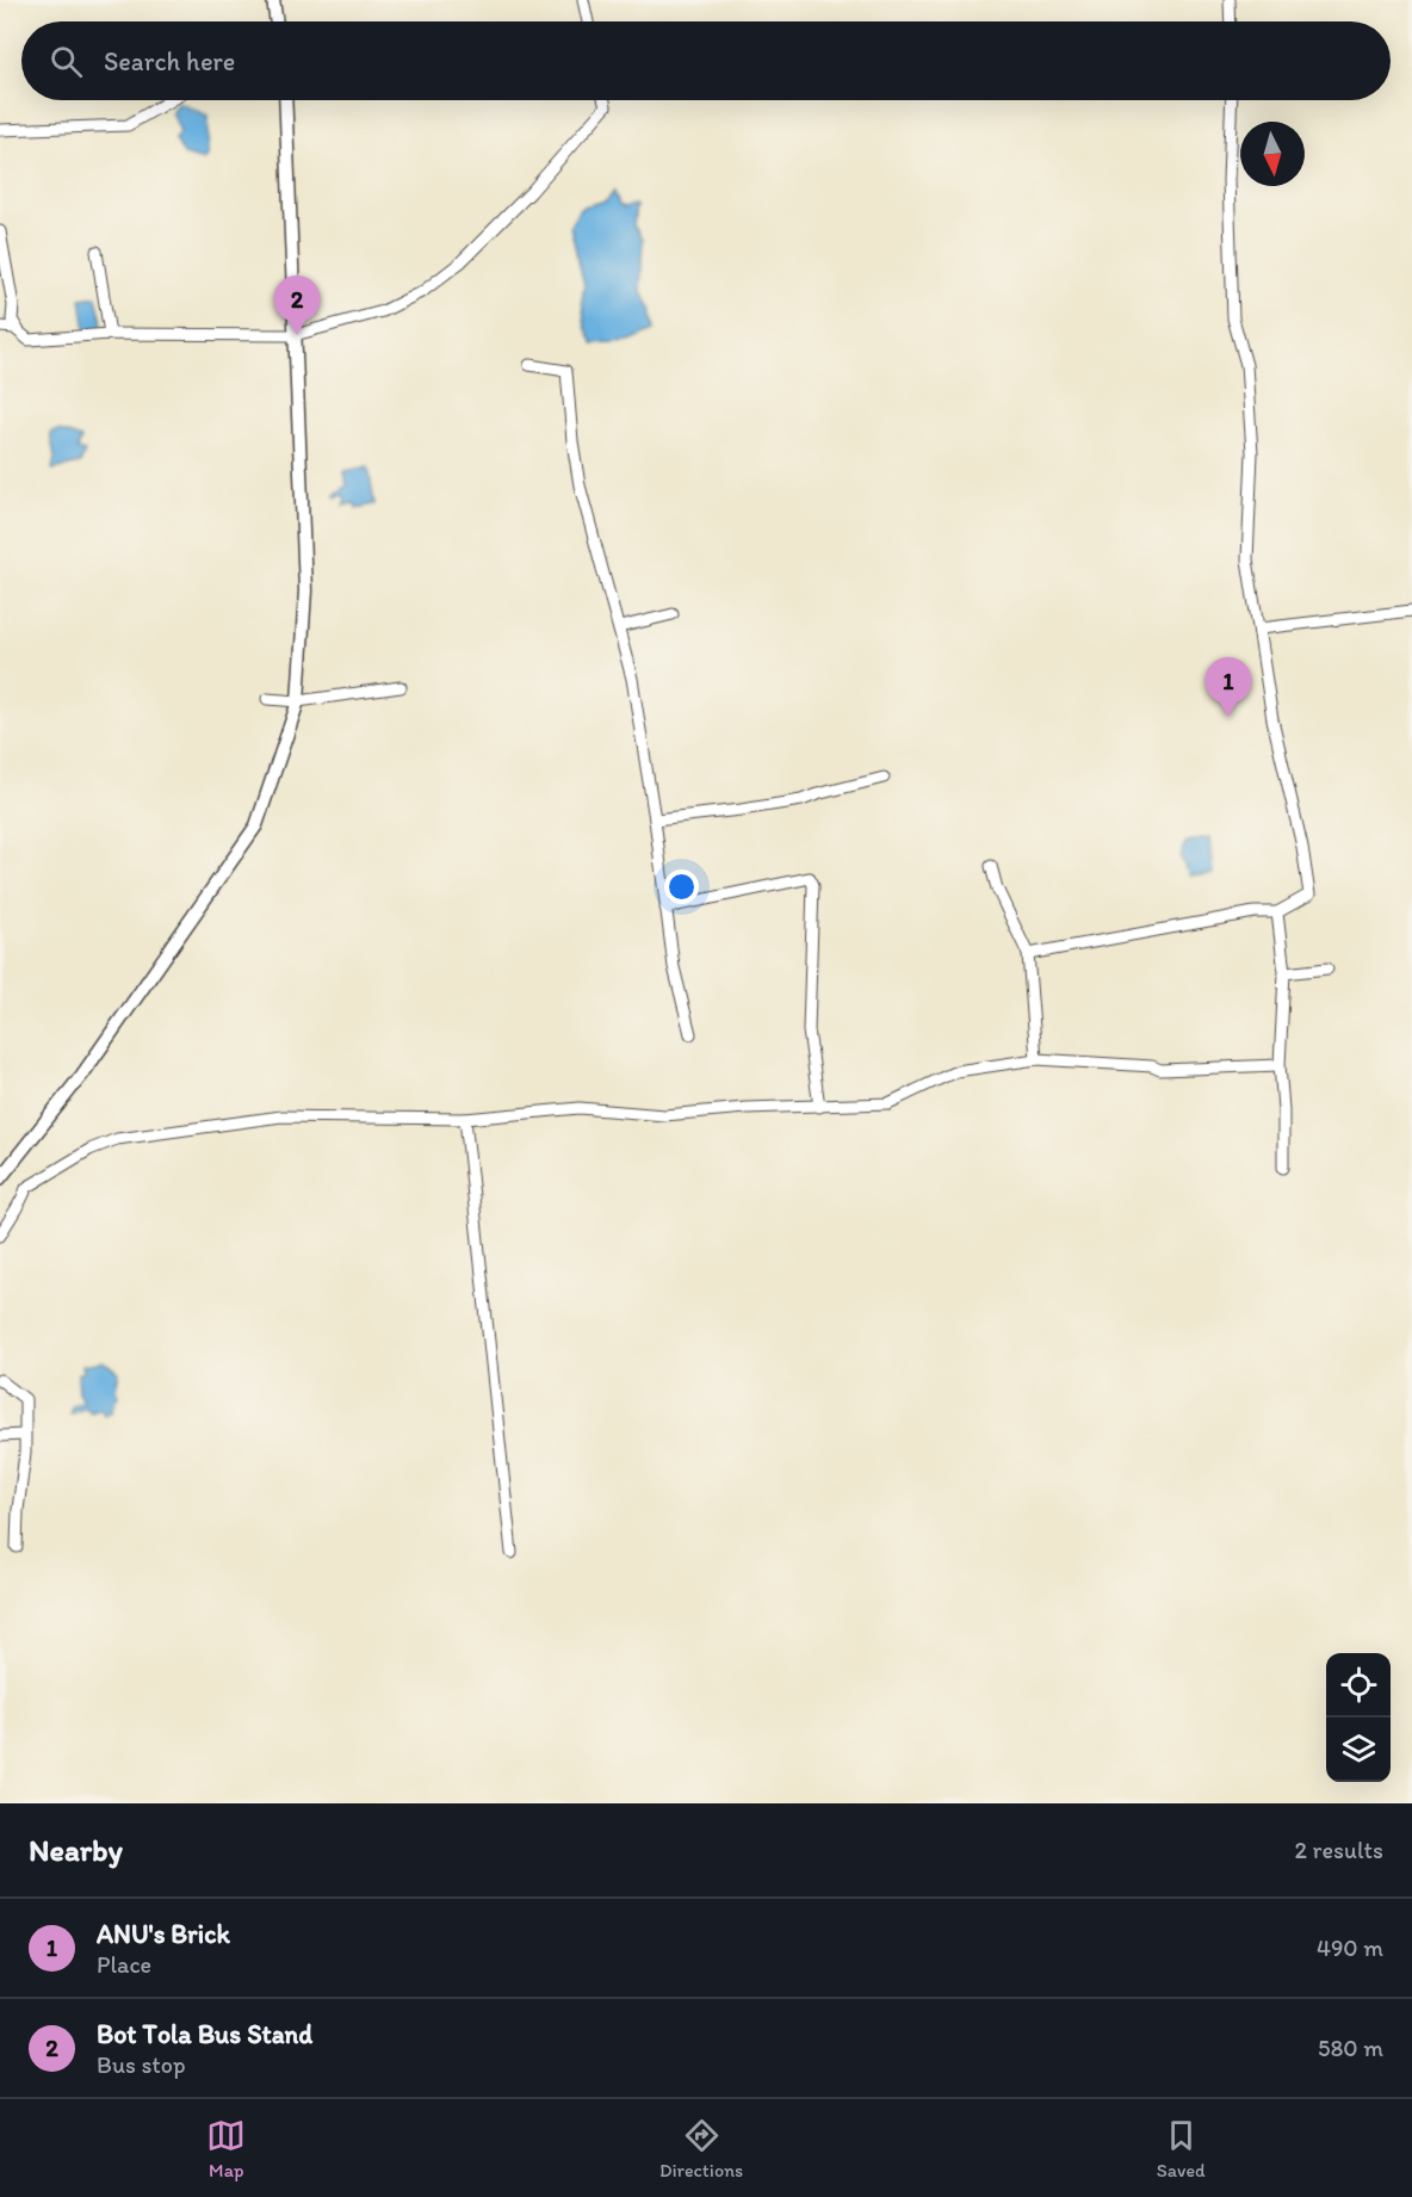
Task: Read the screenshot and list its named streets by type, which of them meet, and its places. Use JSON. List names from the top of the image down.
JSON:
{
  "north": "bottom",
  "page": {
    "search": "Search here",
    "pins": ["2", "1"],
    "heading": ["Nearby", "2 results"],
    "list": [
      {
        "mark": "1",
        "name": "ANU's Brick",
        "note": "Place",
        "value": "490 m"
      },
      {
        "mark": "2",
        "name": "Bot Tola Bus Stand",
        "note": "Bus stop",
        "value": "580 m"
      }
    ],
    "nav": ["Map", "Directions", "Saved"]
  }
}
